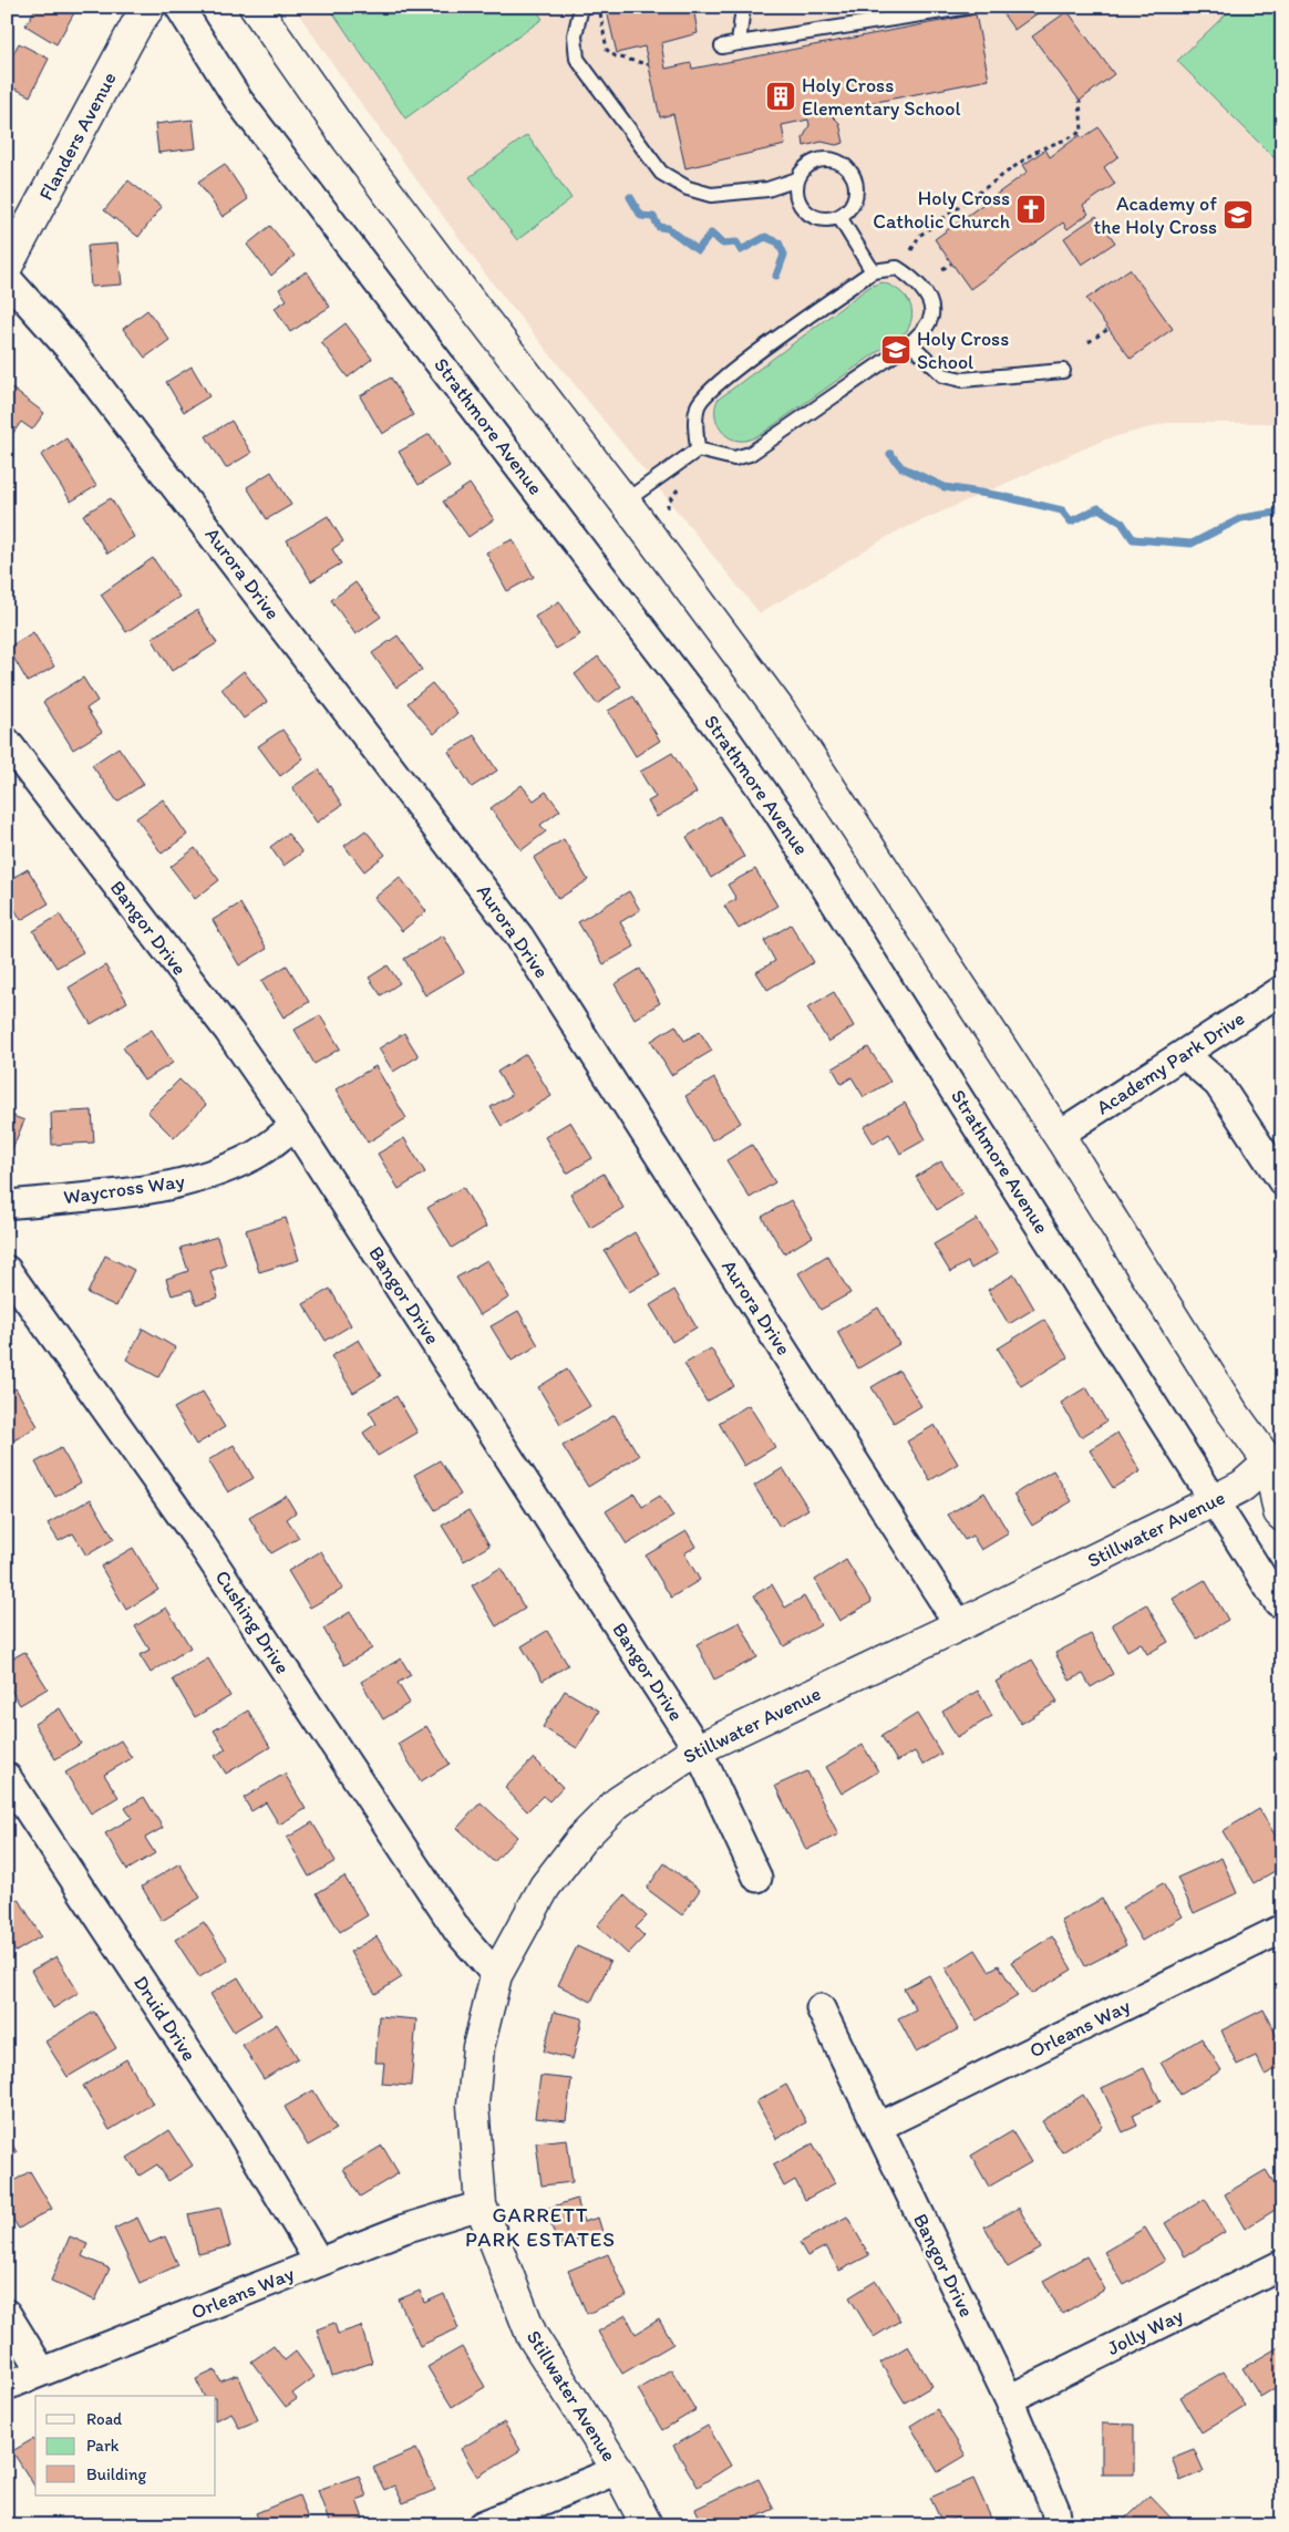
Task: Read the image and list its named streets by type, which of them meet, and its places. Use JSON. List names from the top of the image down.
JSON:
{
  "streets": {
    "street": [
      "Flanders Avenue",
      "Strathmore Avenue",
      "Aurora Drive",
      "Bangor Drive",
      "Academy Park Drive",
      "Waycross Way",
      "Stillwater Avenue",
      "Cushing Drive",
      "Druid Drive",
      "Orleans Way",
      "Jolly Way"
    ]
  },
  "crossings": [
    ["Strathmore Avenue", "Stillwater Avenue"],
    ["Aurora Drive", "Stillwater Avenue"],
    ["Bangor Drive", "Waycross Way"],
    ["Bangor Drive", "Stillwater Avenue"],
    ["Bangor Drive", "Orleans Way"],
    ["Bangor Drive", "Jolly Way"],
    ["Stillwater Avenue", "Cushing Drive"],
    ["Stillwater Avenue", "Orleans Way"],
    ["Druid Drive", "Orleans Way"]
  ],
  "districts": ["GARRETT PARK ESTATES"],
  "places": {
    "building": ["Holy Cross Elementary School"],
    "church": ["Holy Cross Catholic Church"],
    "school or university": ["Academy of the Holy Cross", "Holy Cross School"]
  },
  "legend": ["Road", "Park", "Building"]
}
